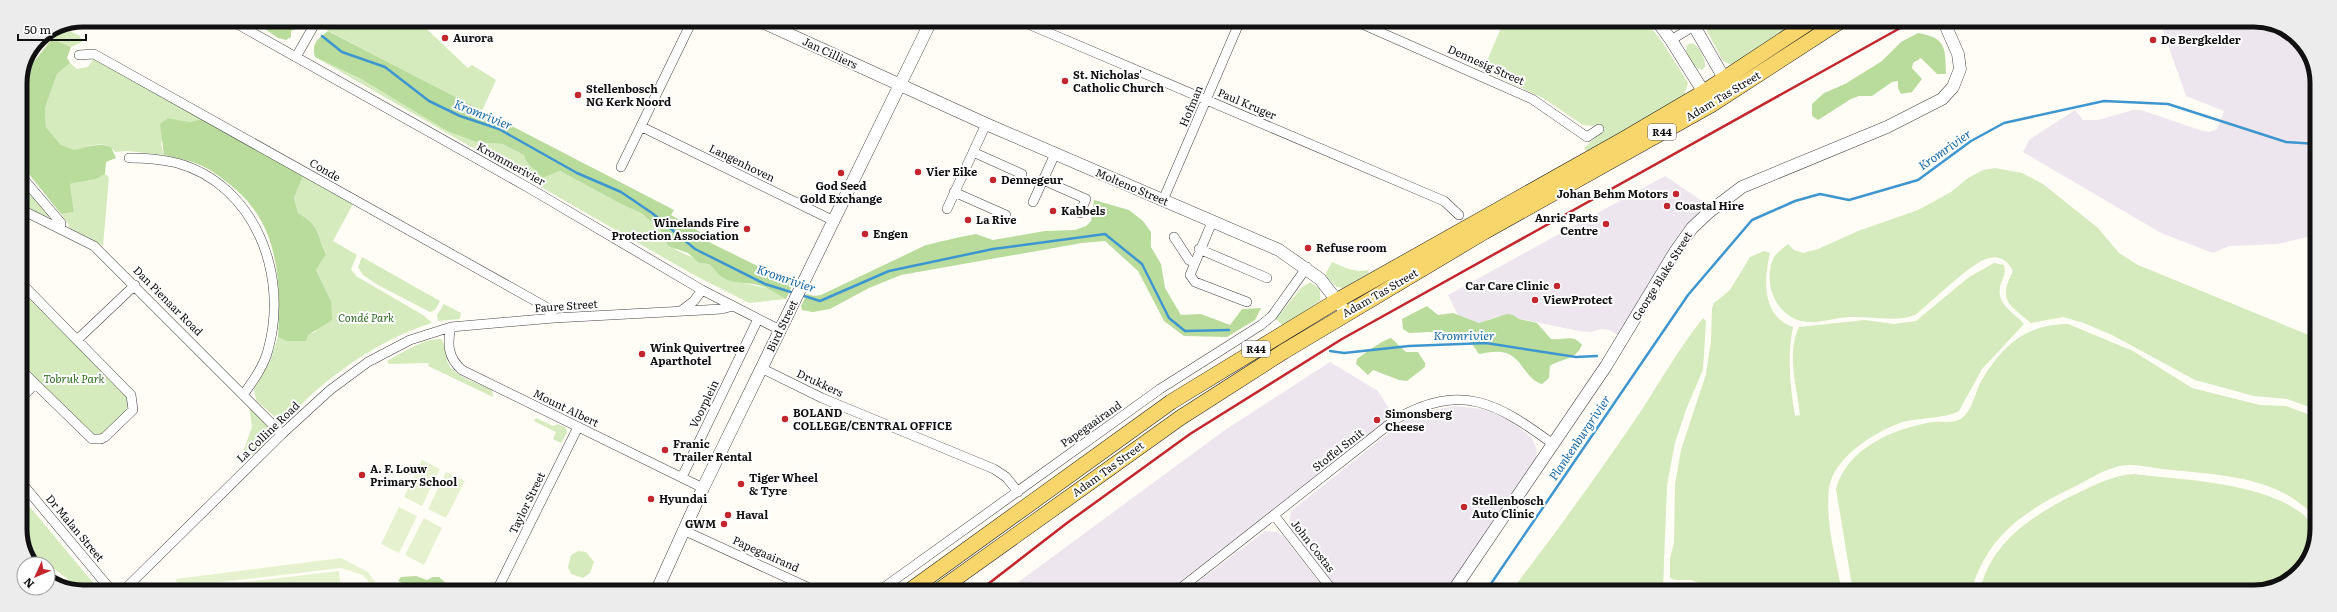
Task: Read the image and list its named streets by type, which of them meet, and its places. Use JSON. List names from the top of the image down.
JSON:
{
  "streets": {
    "main road": ["Adam Tas Street", "R44"],
    "street": [
      "Jan Cilliers",
      "Dennesig Street",
      "Paul Kruger",
      "Hofman",
      "Langenhoven",
      "Krommerivier",
      "Conde",
      "Molteno Street",
      "George Blake Street",
      "Dan Pienaar Road",
      "Faure Street",
      "Bird Street",
      "Drukkers",
      "Voorplein",
      "Mount Albert",
      "Papegaairand",
      "La Colline Road",
      "Stoffel Smit",
      "Taylor Street",
      "Dr Malan Street",
      "John Costas"
    ]
  },
  "crossings": [
    ["Jan Cilliers", "Molteno Street"],
    ["Jan Cilliers", "Bird Street"],
    ["Adam Tas Street", "Molteno Street"],
    ["Paul Kruger", "Hofman"],
    ["Hofman", "Molteno Street"],
    ["Langenhoven", "Bird Street"],
    ["Krommerivier", "Faure Street"],
    ["Krommerivier", "Bird Street"],
    ["Krommerivier", "Voorplein"],
    ["Conde", "Faure Street"],
    ["Molteno Street", "Bird Street"],
    ["Molteno Street", "Papegaairand"],
    ["George Blake Street", "Stoffel Smit"],
    ["Dan Pienaar Road", "La Colline Road"],
    ["Faure Street", "Mount Albert"],
    ["Faure Street", "La Colline Road"],
    ["Bird Street", "Drukkers"],
    ["Bird Street", "Mount Albert"],
    ["Bird Street", "Papegaairand"],
    ["Drukkers", "Papegaairand"],
    ["Voorplein", "Mount Albert"],
    ["Mount Albert", "La Colline Road"],
    ["Mount Albert", "Taylor Street"],
    ["Stoffel Smit", "John Costas"]
  ],
  "water": ["Kromrivier", "Plankenburgrivier"],
  "parks": ["Condé Park", "Tobruk Park"],
  "places": [
    "Aurora",
    "De Bergkelder",
    "St. Nicholas' Catholic Church",
    "Stellenbosch NG Kerk Noord",
    "Vier Eike",
    "God Seed Gold Exchange",
    "Dennegeur",
    "Johan Behm Motors",
    "Coastal Hire",
    "Kabbels",
    "La Rive",
    "Anric Parts Centre",
    "Winelands Fire Protection Association",
    "Engen",
    "Refuse room",
    "Car Care Clinic",
    "ViewProtect",
    "Wink Quivertree Aparthotel",
    "BOLAND COLLEGE/CENTRAL OFFICE",
    "Simonsberg Cheese",
    "Franic Trailer Rental",
    "A. F. Louw Primary School",
    "Tiger Wheel & Tyre",
    "Hyundai",
    "Stellenbosch Auto Clinic",
    "Haval",
    "GWM"
  ],
  "scale_bar": "50 m",
  "north": "bottom left"
}
